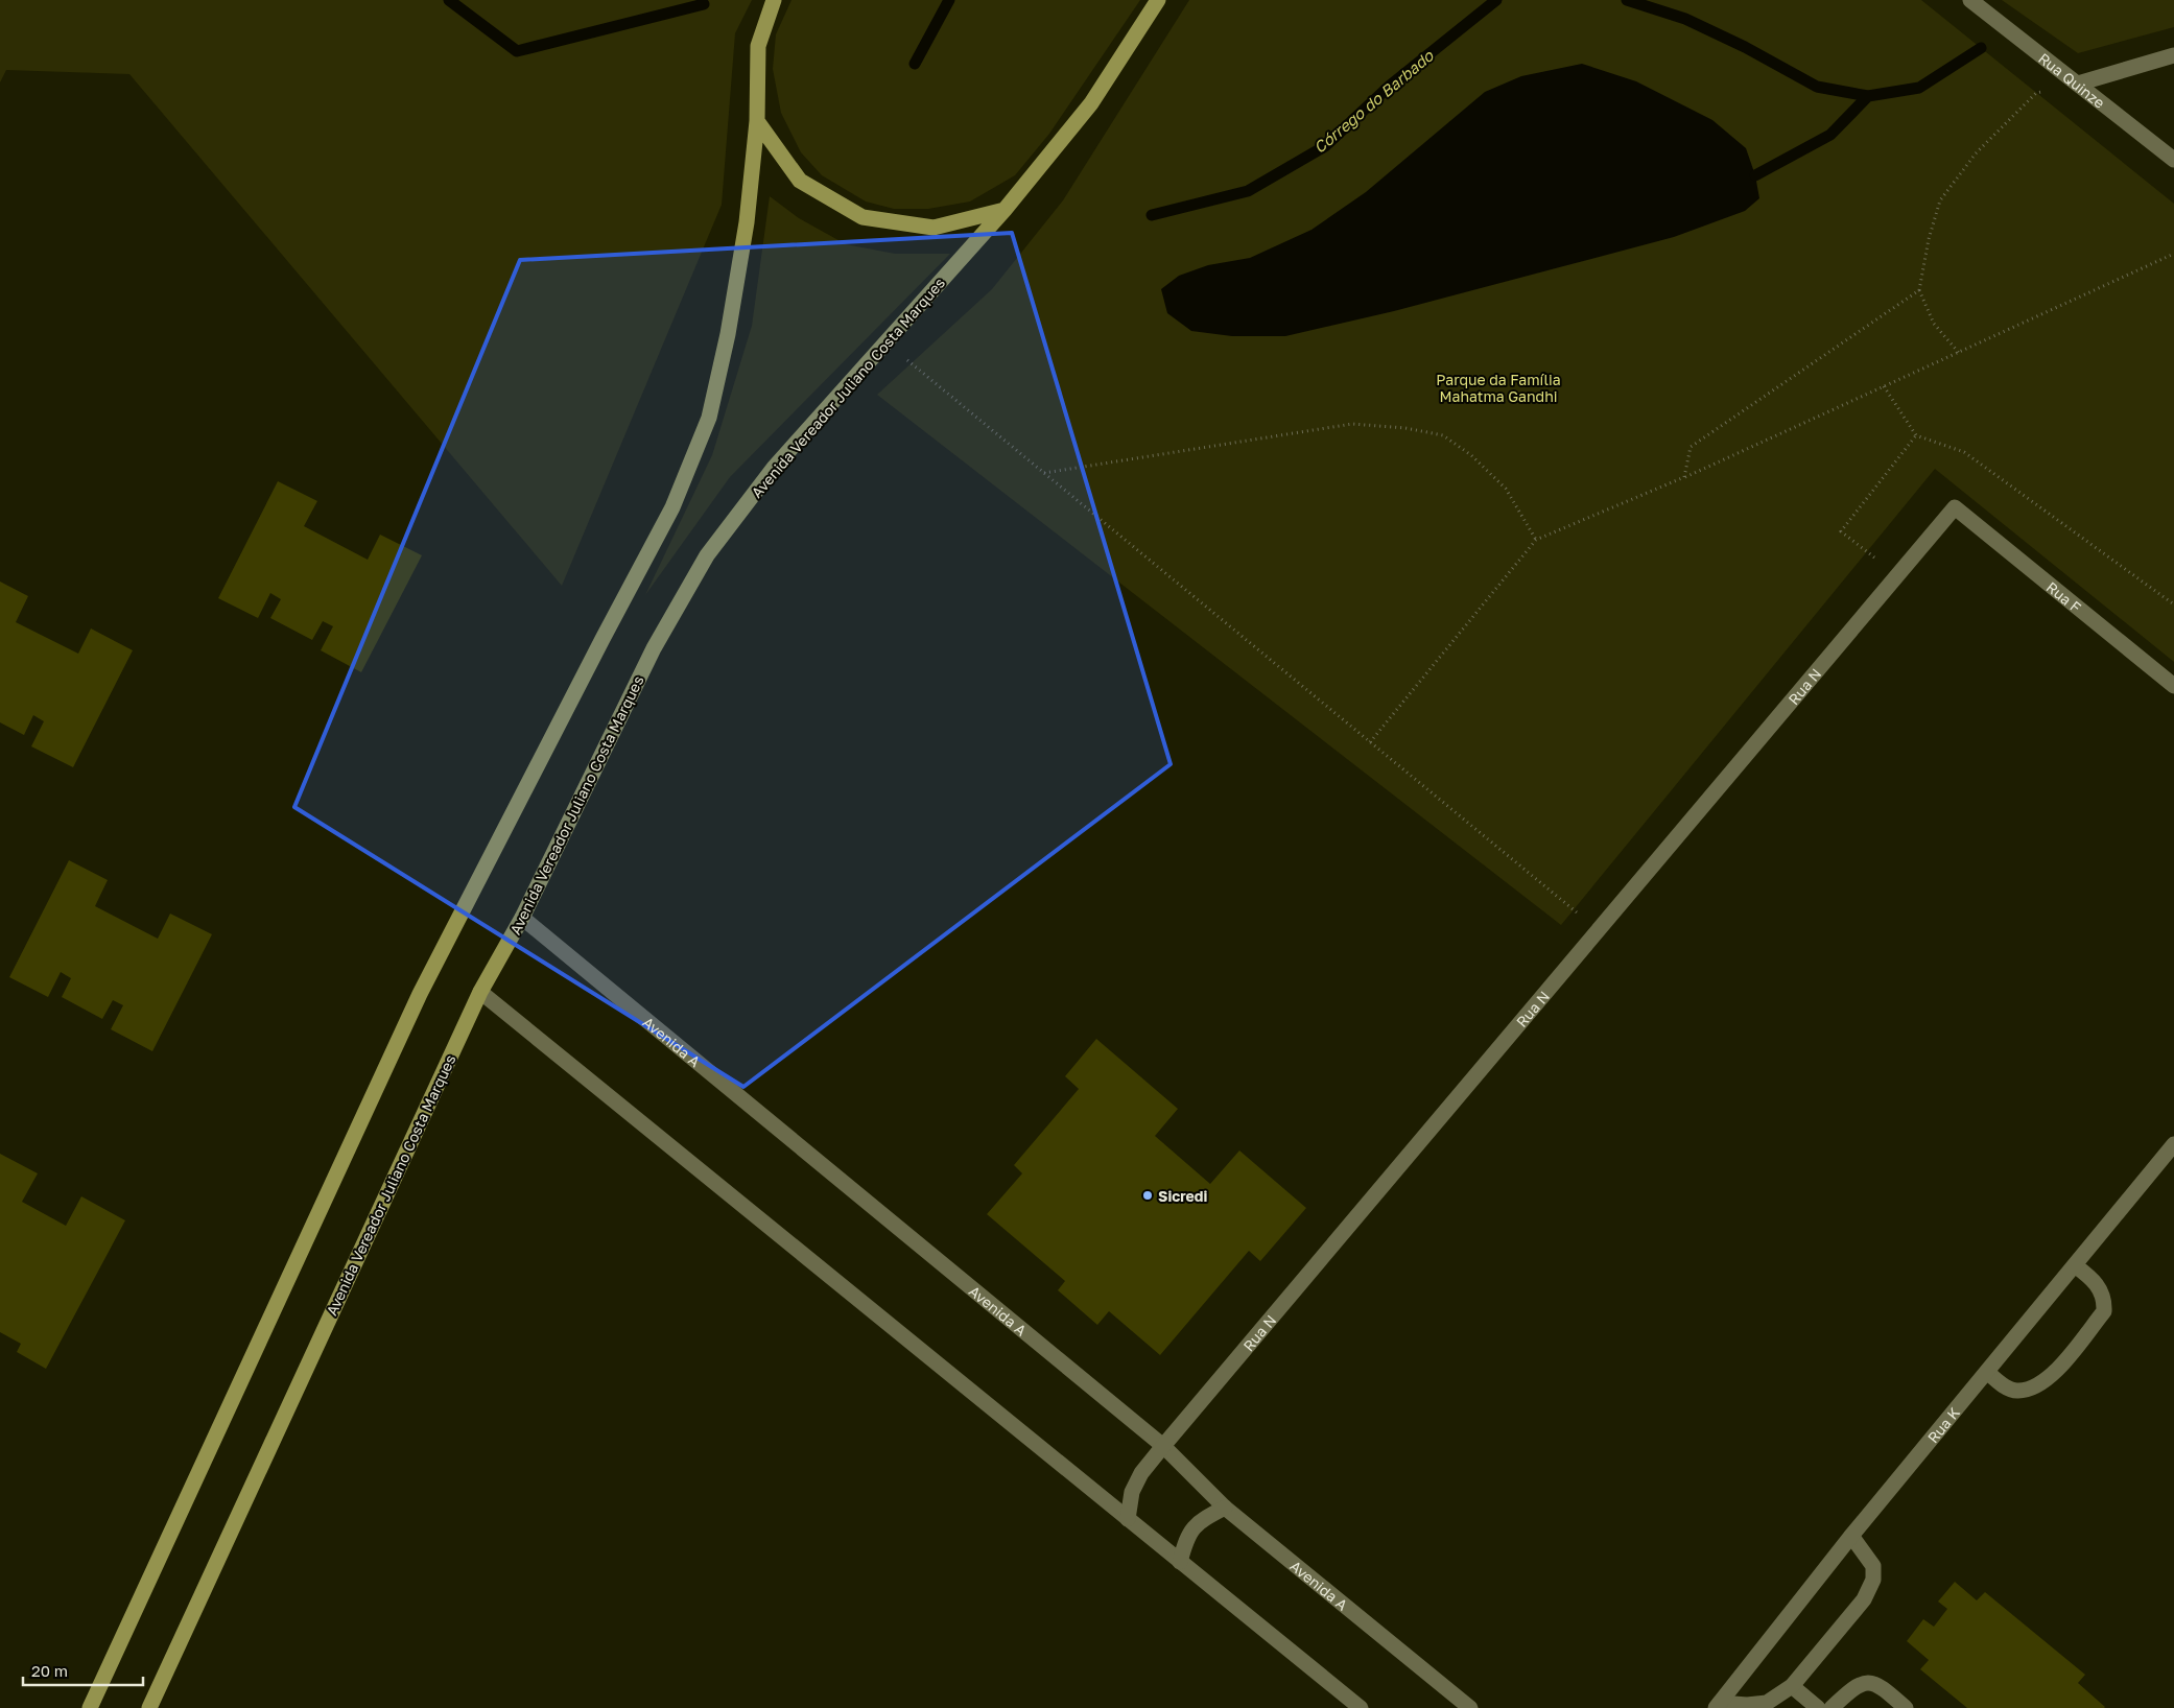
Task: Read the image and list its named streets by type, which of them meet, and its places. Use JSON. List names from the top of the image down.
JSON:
{
  "streets": {
    "main road": ["Avenida Vereador Juliano Costa Marques"],
    "street": [
      "Rua Quinze",
      "Rua F",
      "Rua N",
      "Avenida A",
      "Rua K"
    ]
  },
  "crossings": [
    ["Avenida Vereador Juliano Costa Marques", "Avenida A"],
    ["Rua F", "Rua N"],
    ["Rua N", "Avenida A"]
  ],
  "water": ["Córrego do Barbado"],
  "parks": ["Parque da Família Mahatma Gandhi"],
  "places": ["Sicredi"],
  "scale_bar": "20 m"
}
